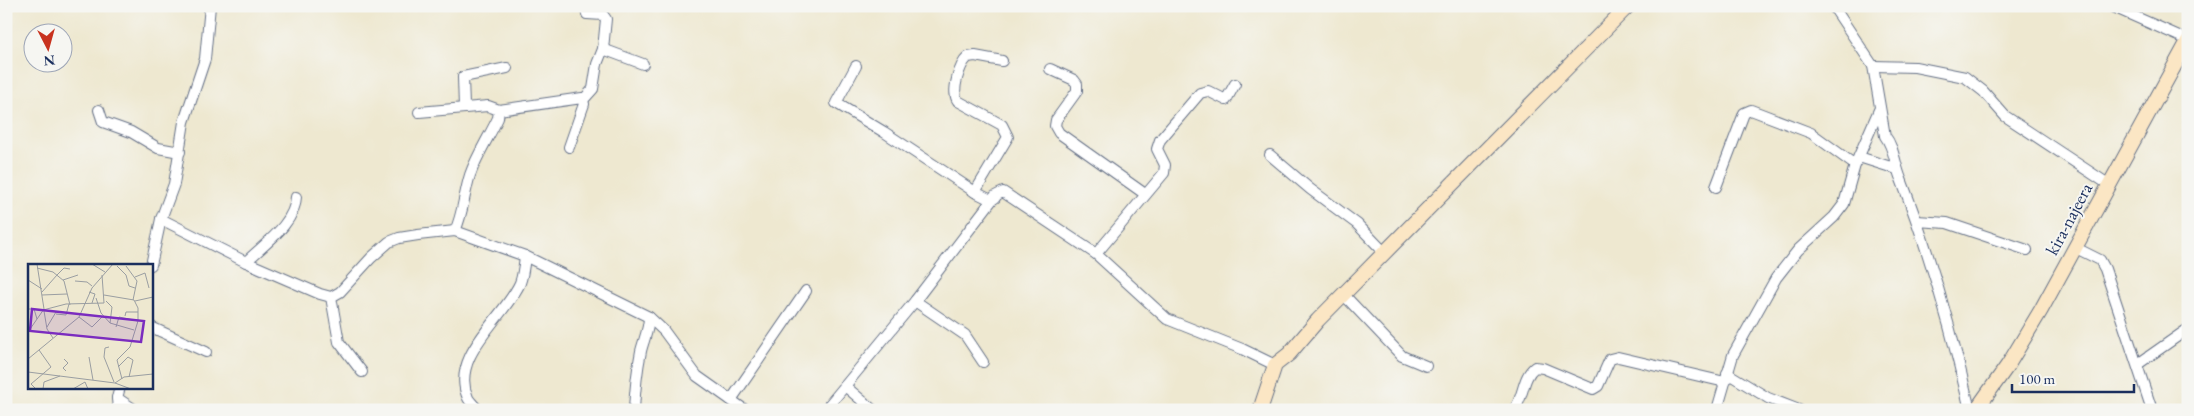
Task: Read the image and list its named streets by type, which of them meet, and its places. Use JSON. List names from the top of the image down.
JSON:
{
  "streets": {
    "street": ["kira-najeera"]
  },
  "scale_bar": "100 m",
  "north": "bottom"
}
